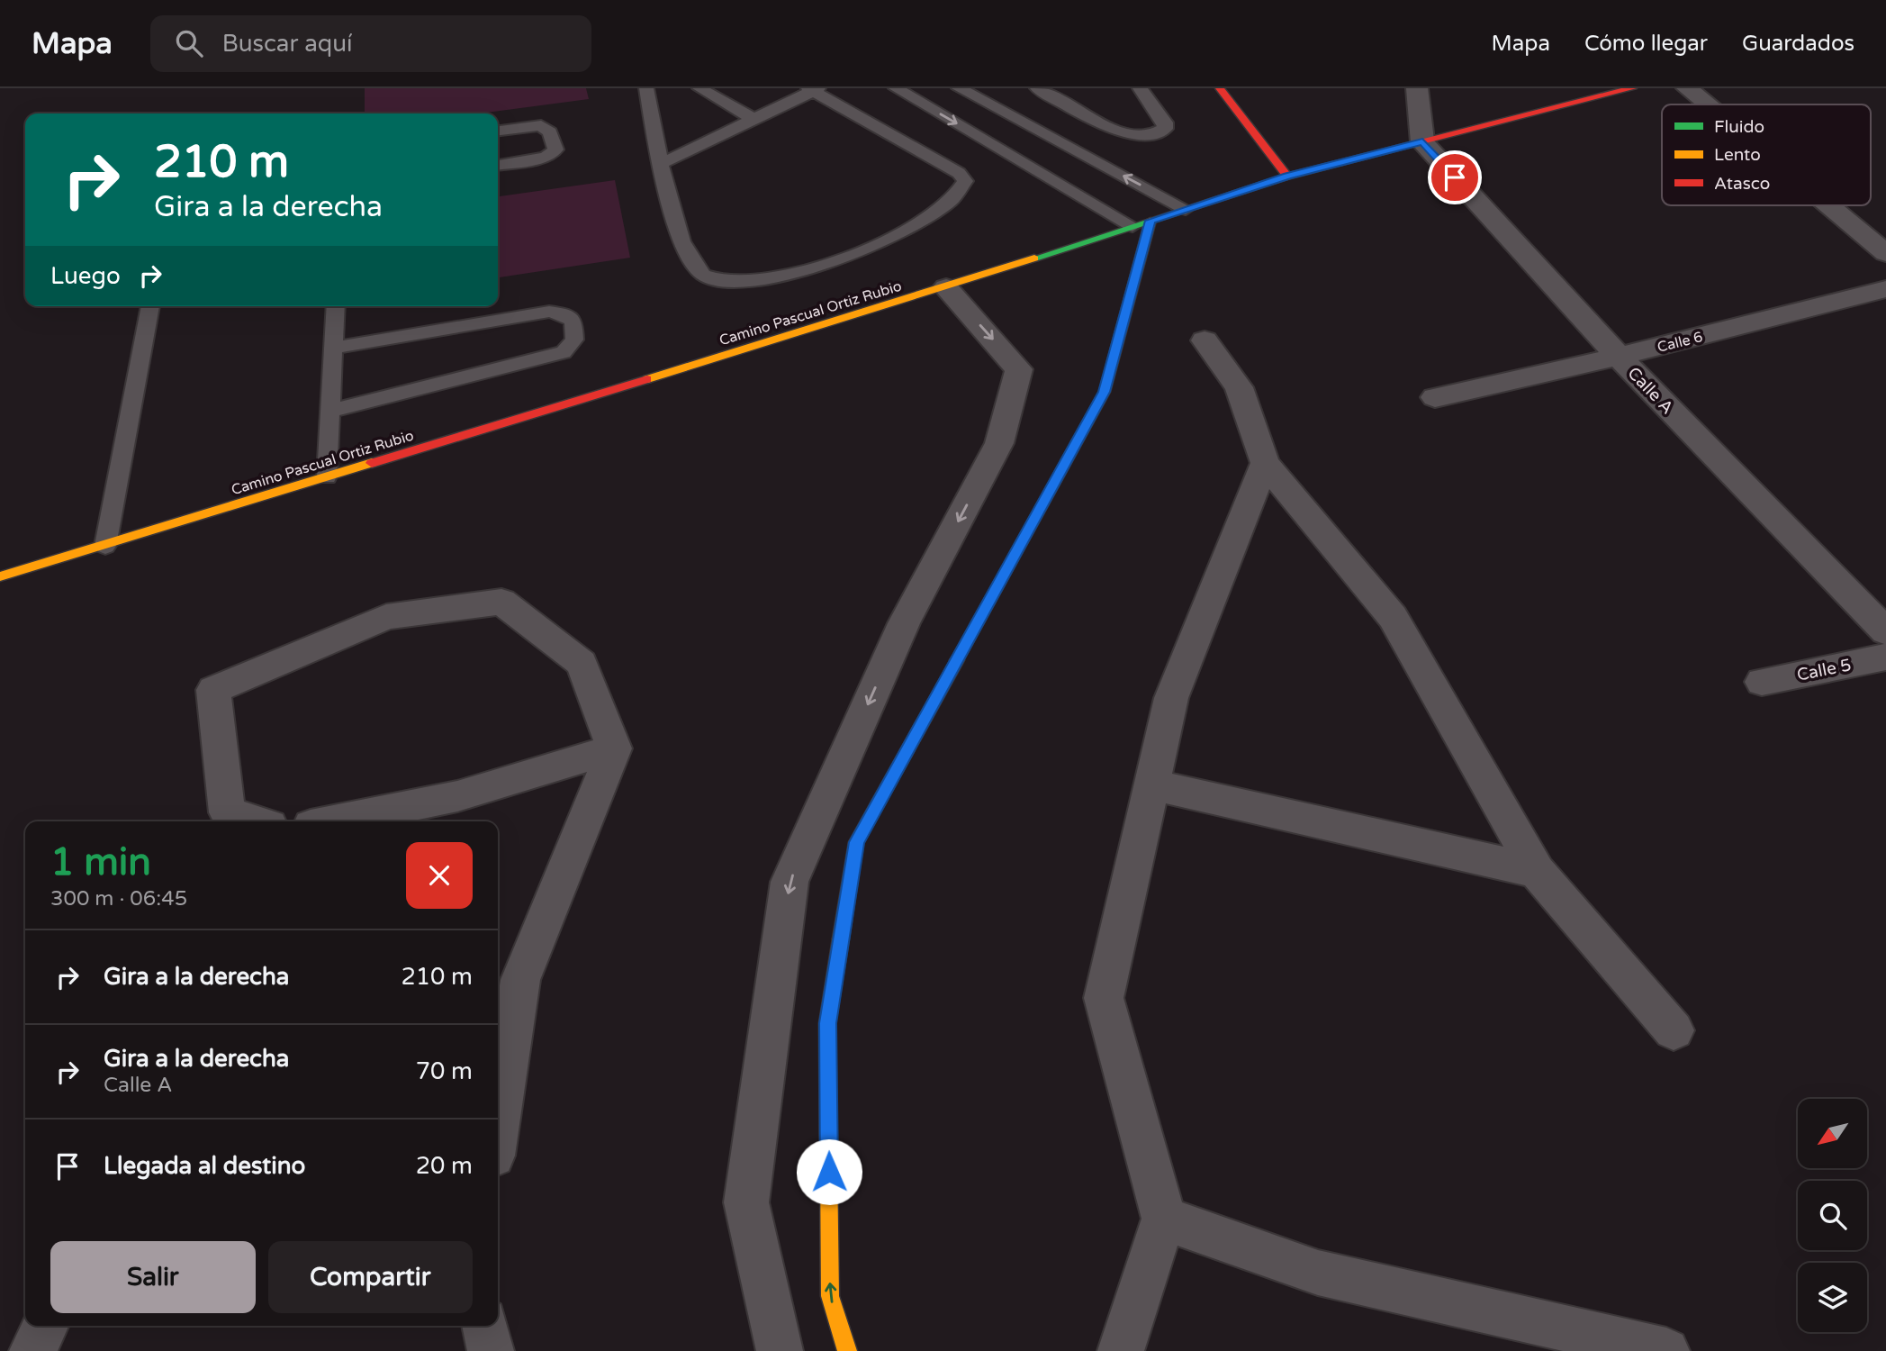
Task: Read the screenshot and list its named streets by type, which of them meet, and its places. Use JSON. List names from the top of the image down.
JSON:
{
  "streets": {
    "street": [
      "Camino Pascual Ortiz Rubio",
      "Calle 6",
      "Calle A",
      "Calle 5"
    ]
  },
  "crossings": [
    ["Camino Pascual Ortiz Rubio", "Calle A"],
    ["Calle 6", "Calle A"]
  ],
  "legend": ["Fluido", "Lento", "Atasco"],
  "north": "bottom left",
  "page": {
    "header": "Mapa",
    "search": "Buscar aquí",
    "nav": ["Mapa", "Cómo llegar", "Guardados"],
    "turn": ["210 m", "Gira a la derecha"],
    "then": "Luego",
    "heading": ["1 min", "300 m · 06:45"],
    "list": [
      {
        "name": "Gira a la derecha",
        "value": "210 m"
      },
      {
        "name": "Gira a la derecha",
        "note": "Calle A",
        "value": "70 m"
      },
      {
        "name": "Llegada al destino",
        "value": "20 m"
      }
    ],
    "buttons": ["Salir", "Compartir"]
  }
}
